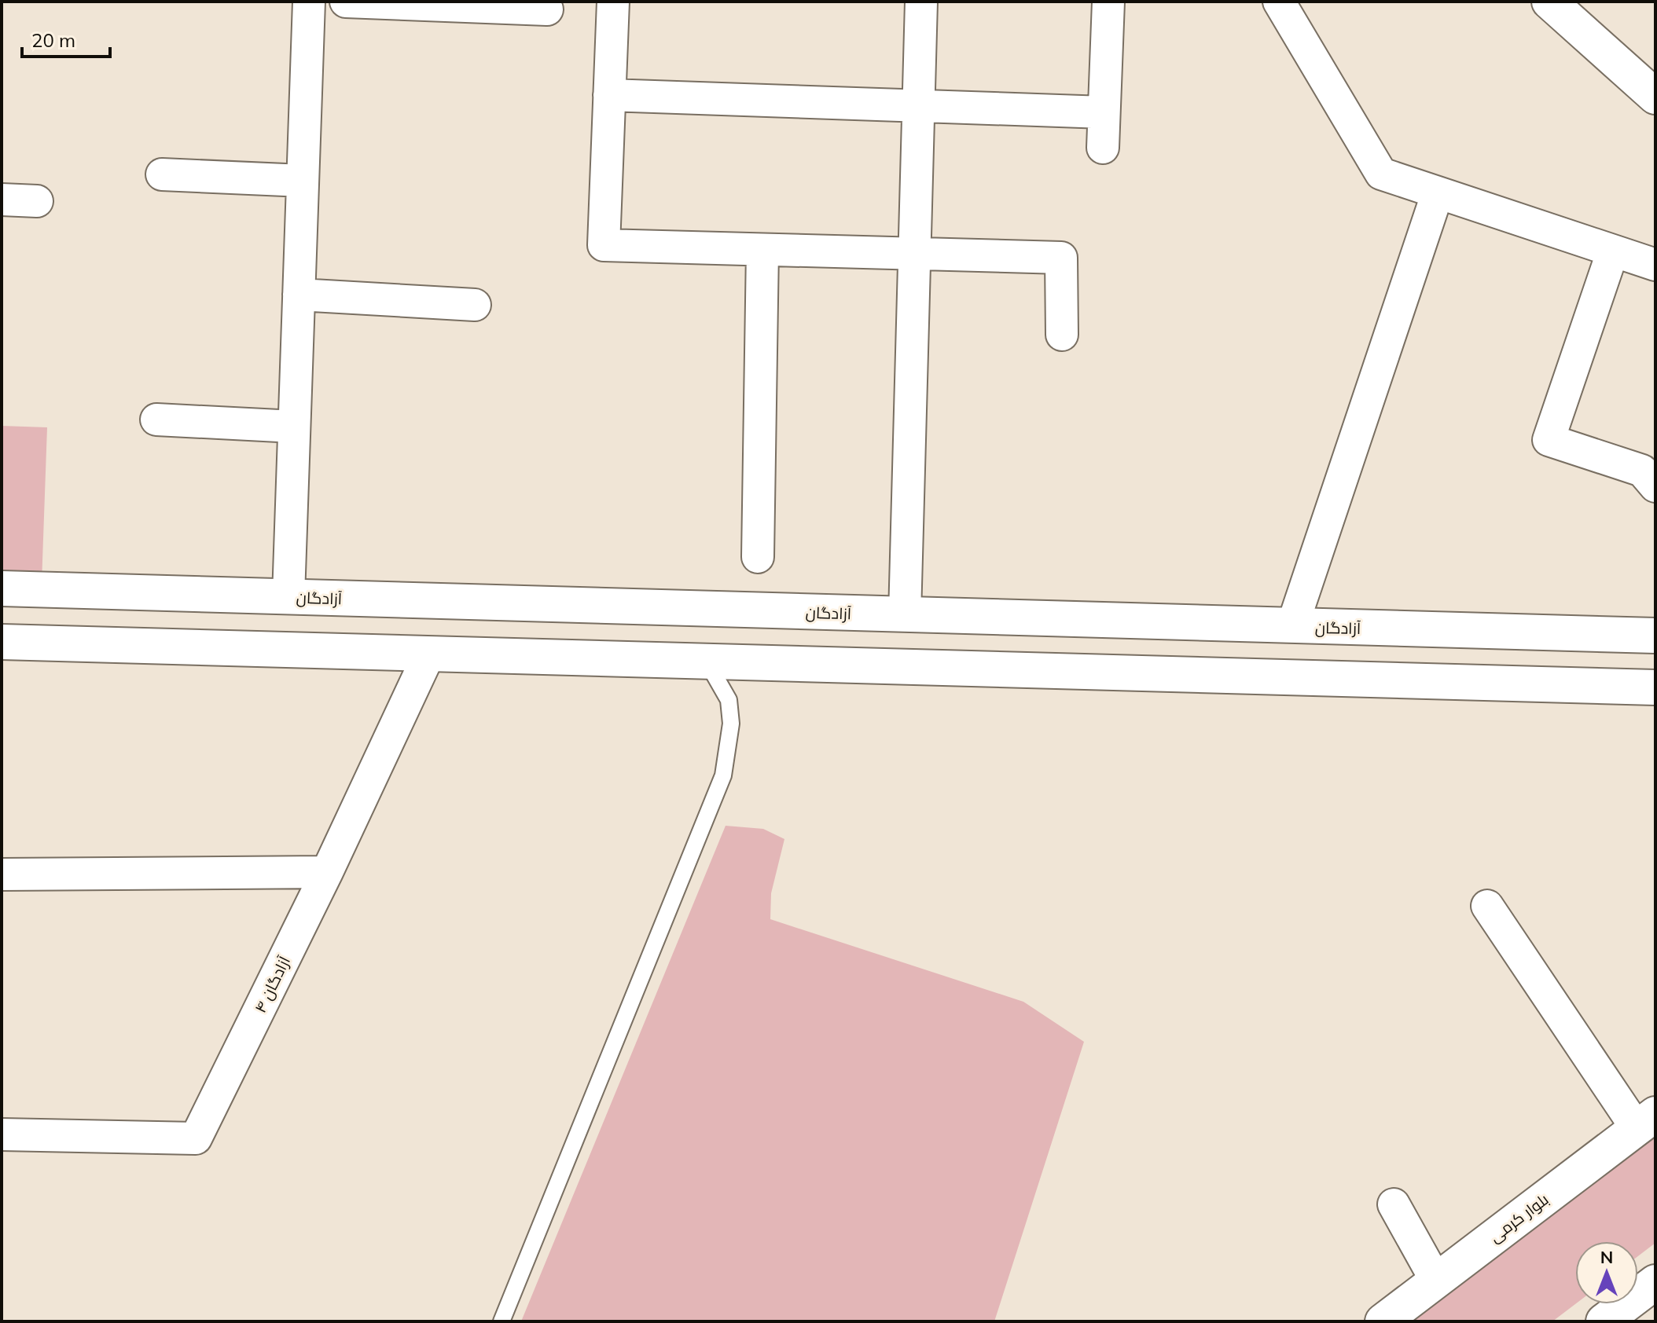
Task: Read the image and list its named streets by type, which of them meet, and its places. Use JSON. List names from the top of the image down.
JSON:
{
  "streets": {
    "main road": ["آزادگان", "بلوار کرمی"],
    "street": ["آزادگان ۴"]
  },
  "scale_bar": "20 m",
  "north": "top"
}
